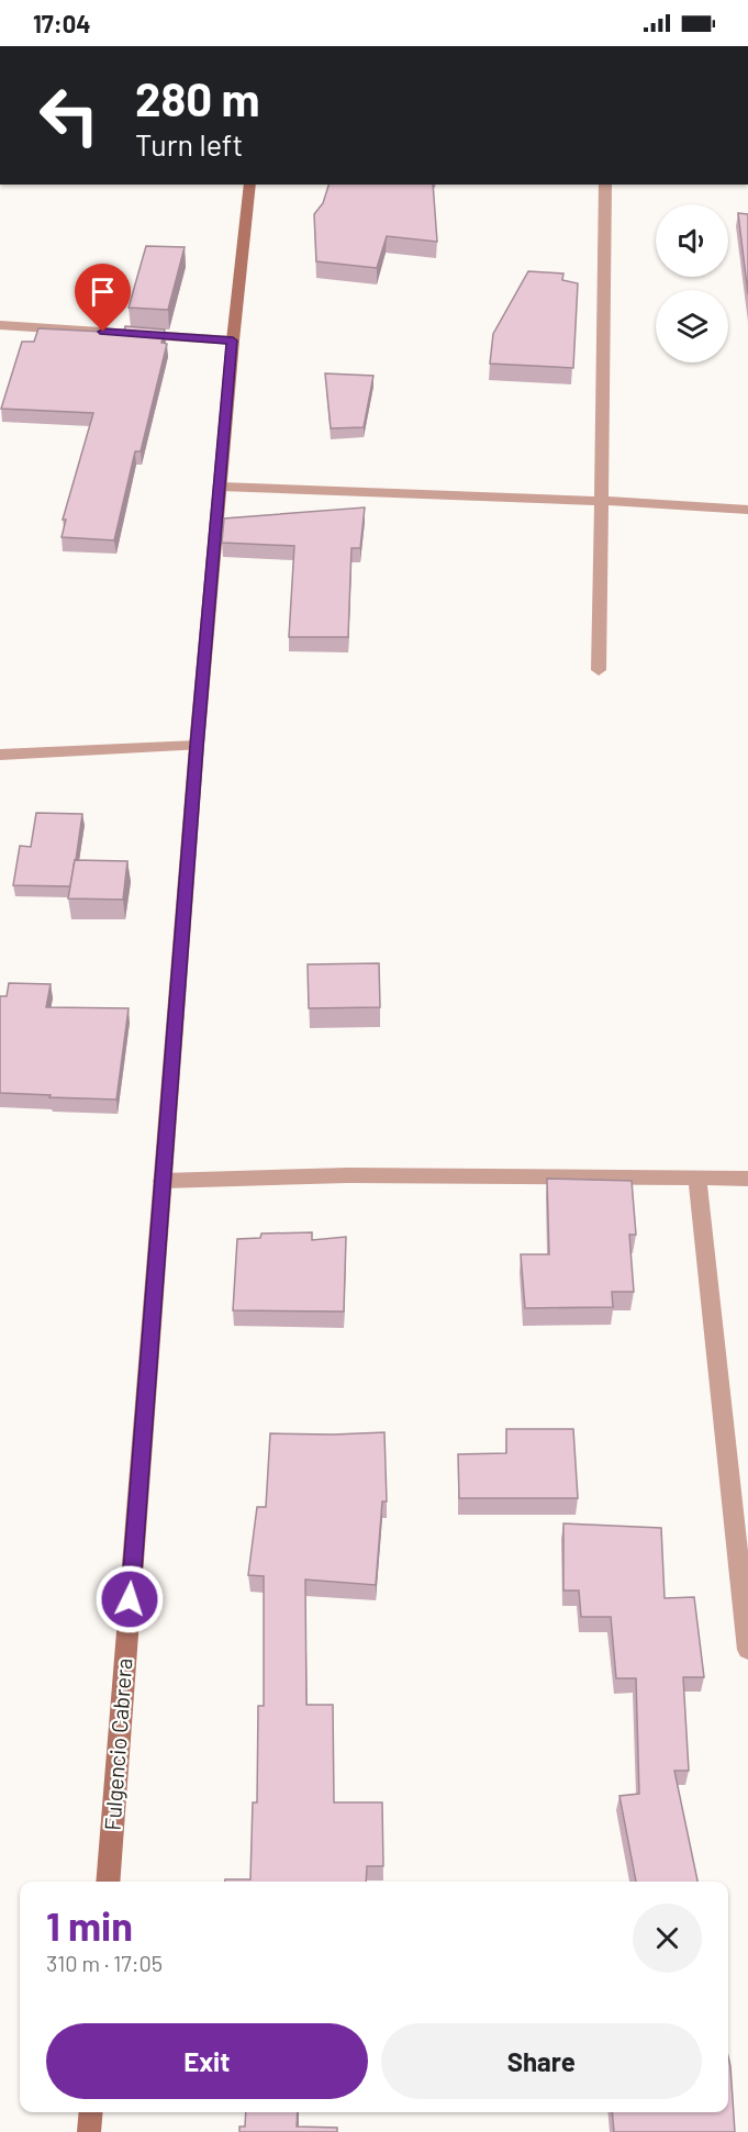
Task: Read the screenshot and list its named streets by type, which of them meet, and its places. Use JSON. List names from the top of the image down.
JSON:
{
  "streets": {
    "main road": ["Fulgencio Cabrera"]
  },
  "page": {
    "status": "17:04",
    "turn": ["280 m", "Turn left"],
    "heading": ["1 min", "310 m · 17:05"],
    "buttons": ["Exit", "Share"]
  }
}
